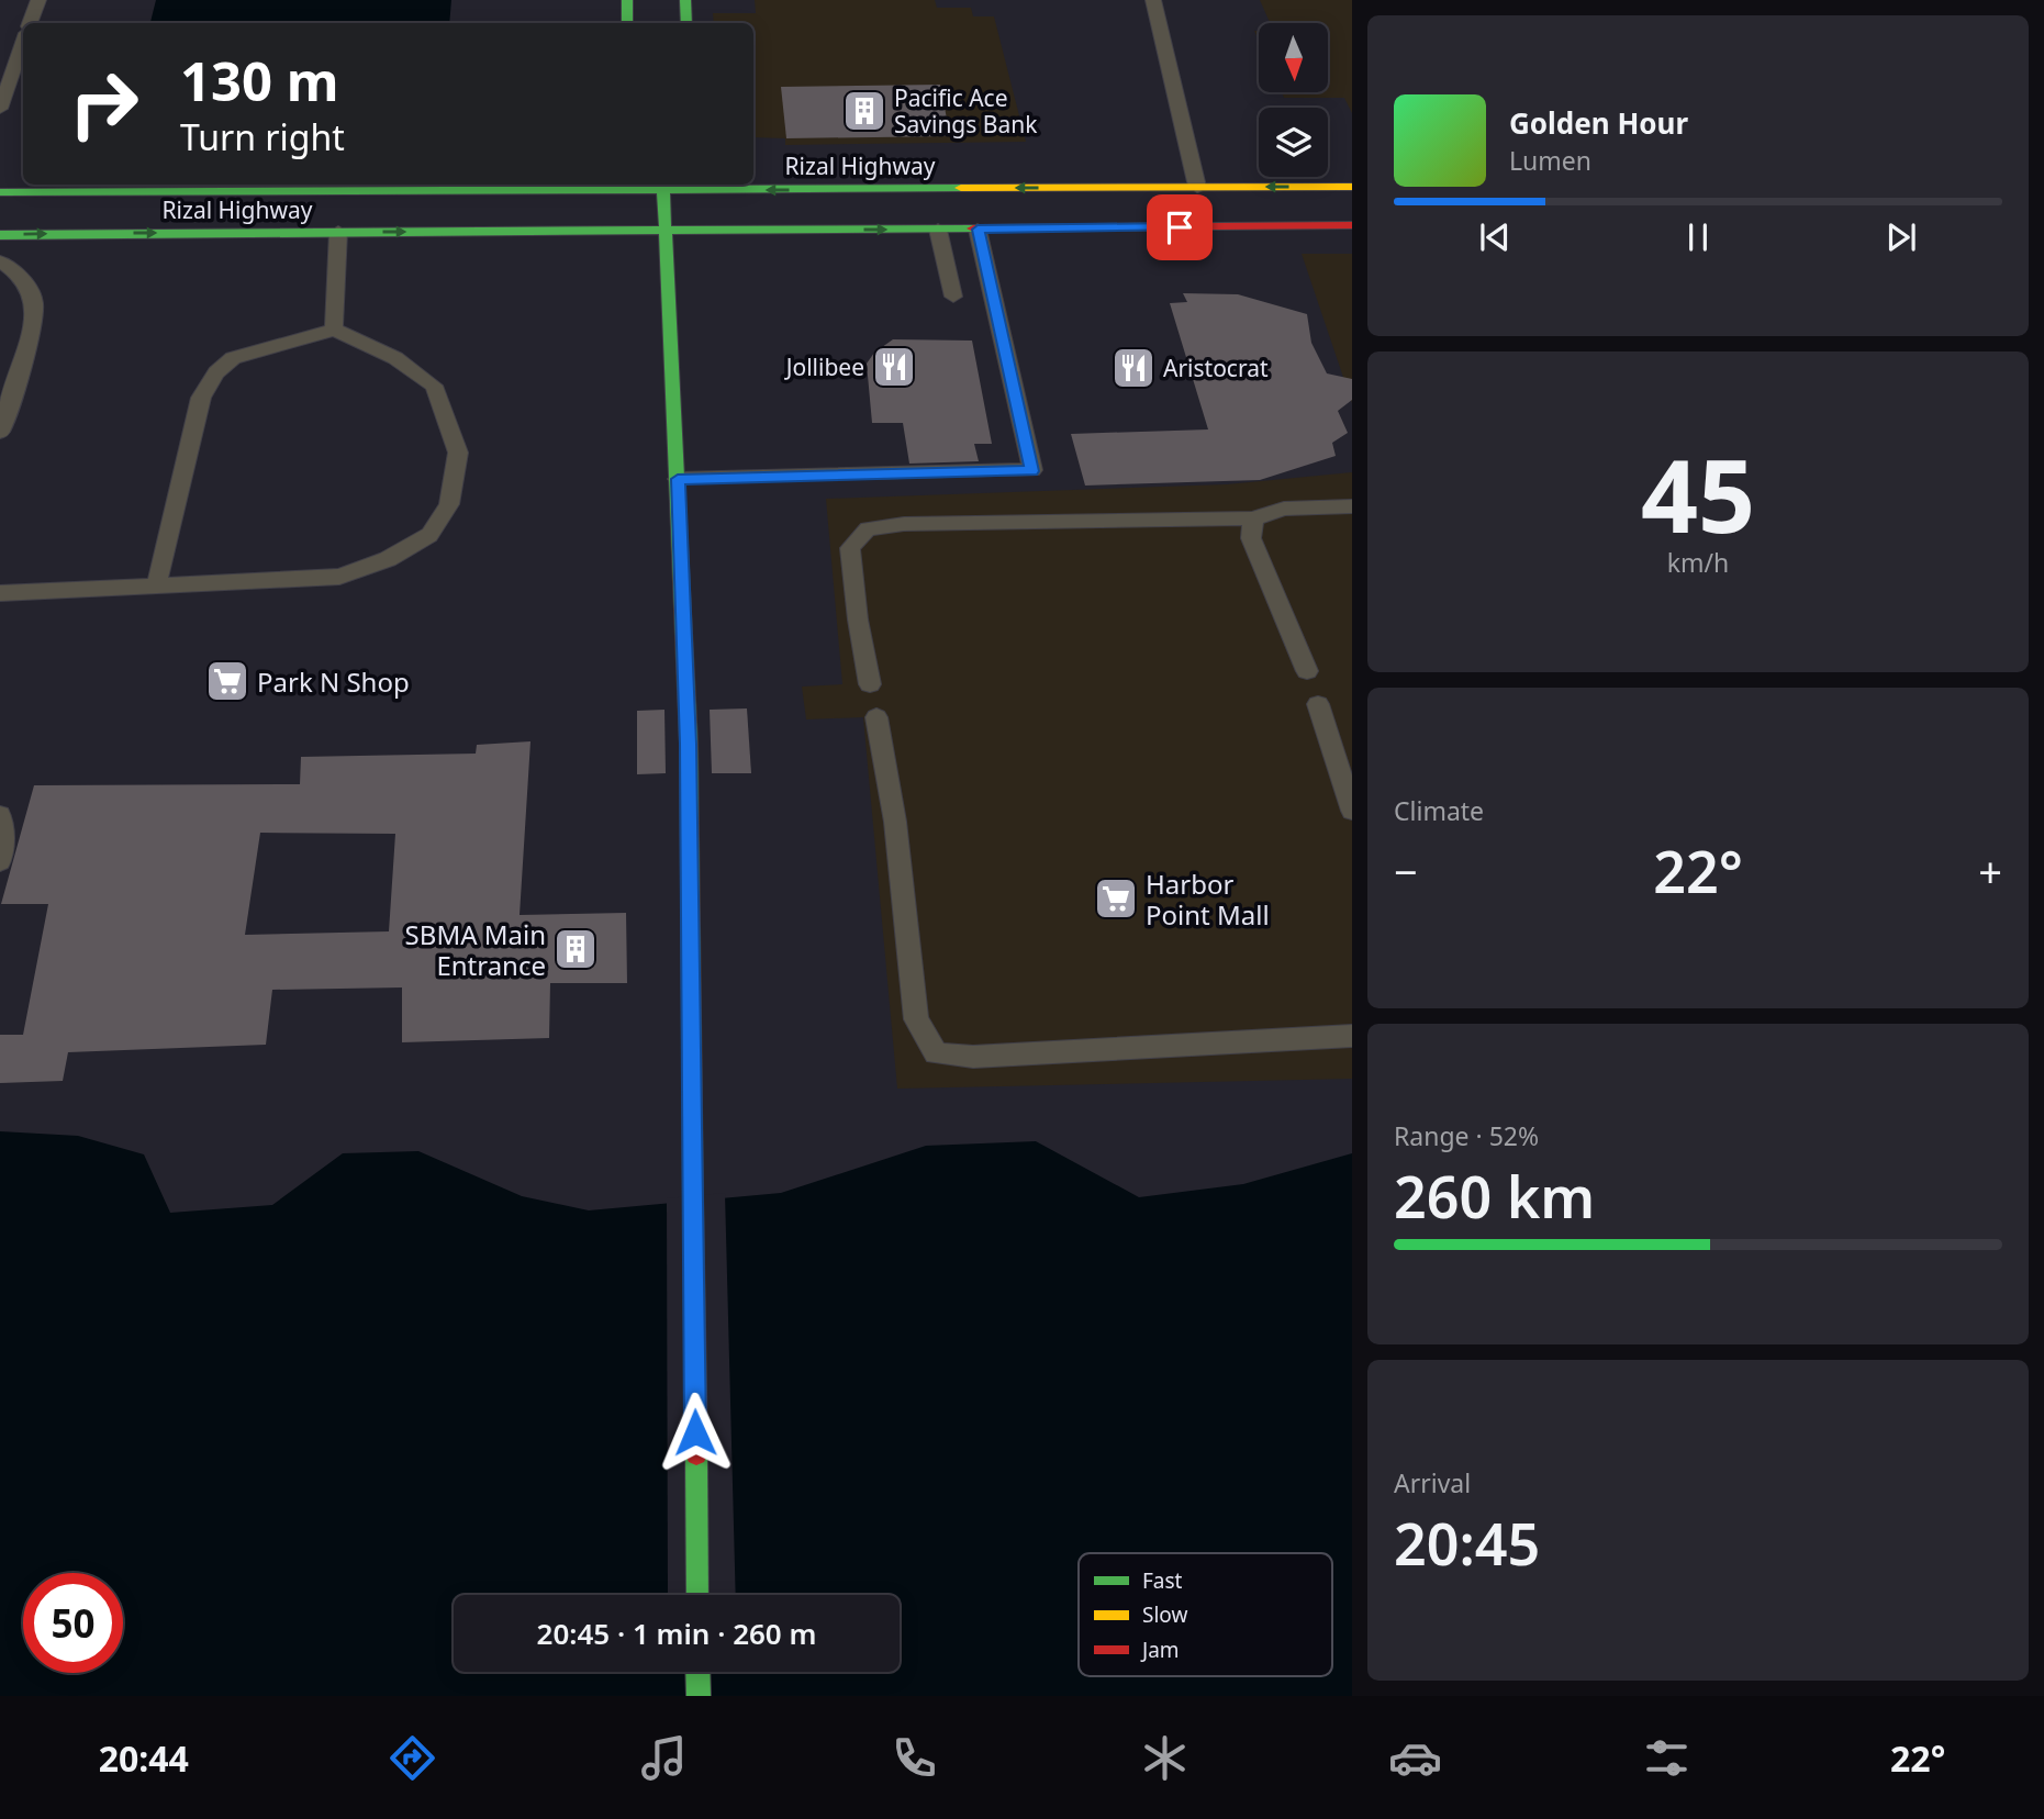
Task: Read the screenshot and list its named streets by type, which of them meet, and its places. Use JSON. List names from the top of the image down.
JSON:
{
  "streets": {
    "main road": ["Rizal Highway"]
  },
  "places": {
    "building": ["Pacific Ace Savings Bank", "SBMA Main Entrance"],
    "restaurant": ["Jollibee", "Aristocrat"],
    "supermarket": ["Park N Shop", "Harbor Point Mall"]
  },
  "legend": ["Fast", "Slow", "Jam"],
  "north": "bottom",
  "page": {
    "turn": ["130 m", "Turn right"],
    "song": ["Golden Hour", "Lumen"],
    "tile": [
      ["45", "km/h"],
      "Climate",
      ["Range · 52%", "260 km"],
      ["Arrival", "20:45"]
    ],
    "heat": ["−", "22°", "+"],
    "limit": "50",
    "trip": "20:45 · 1 min · 260 m",
    "tabs": ["20:44", "22°"]
  }
}
